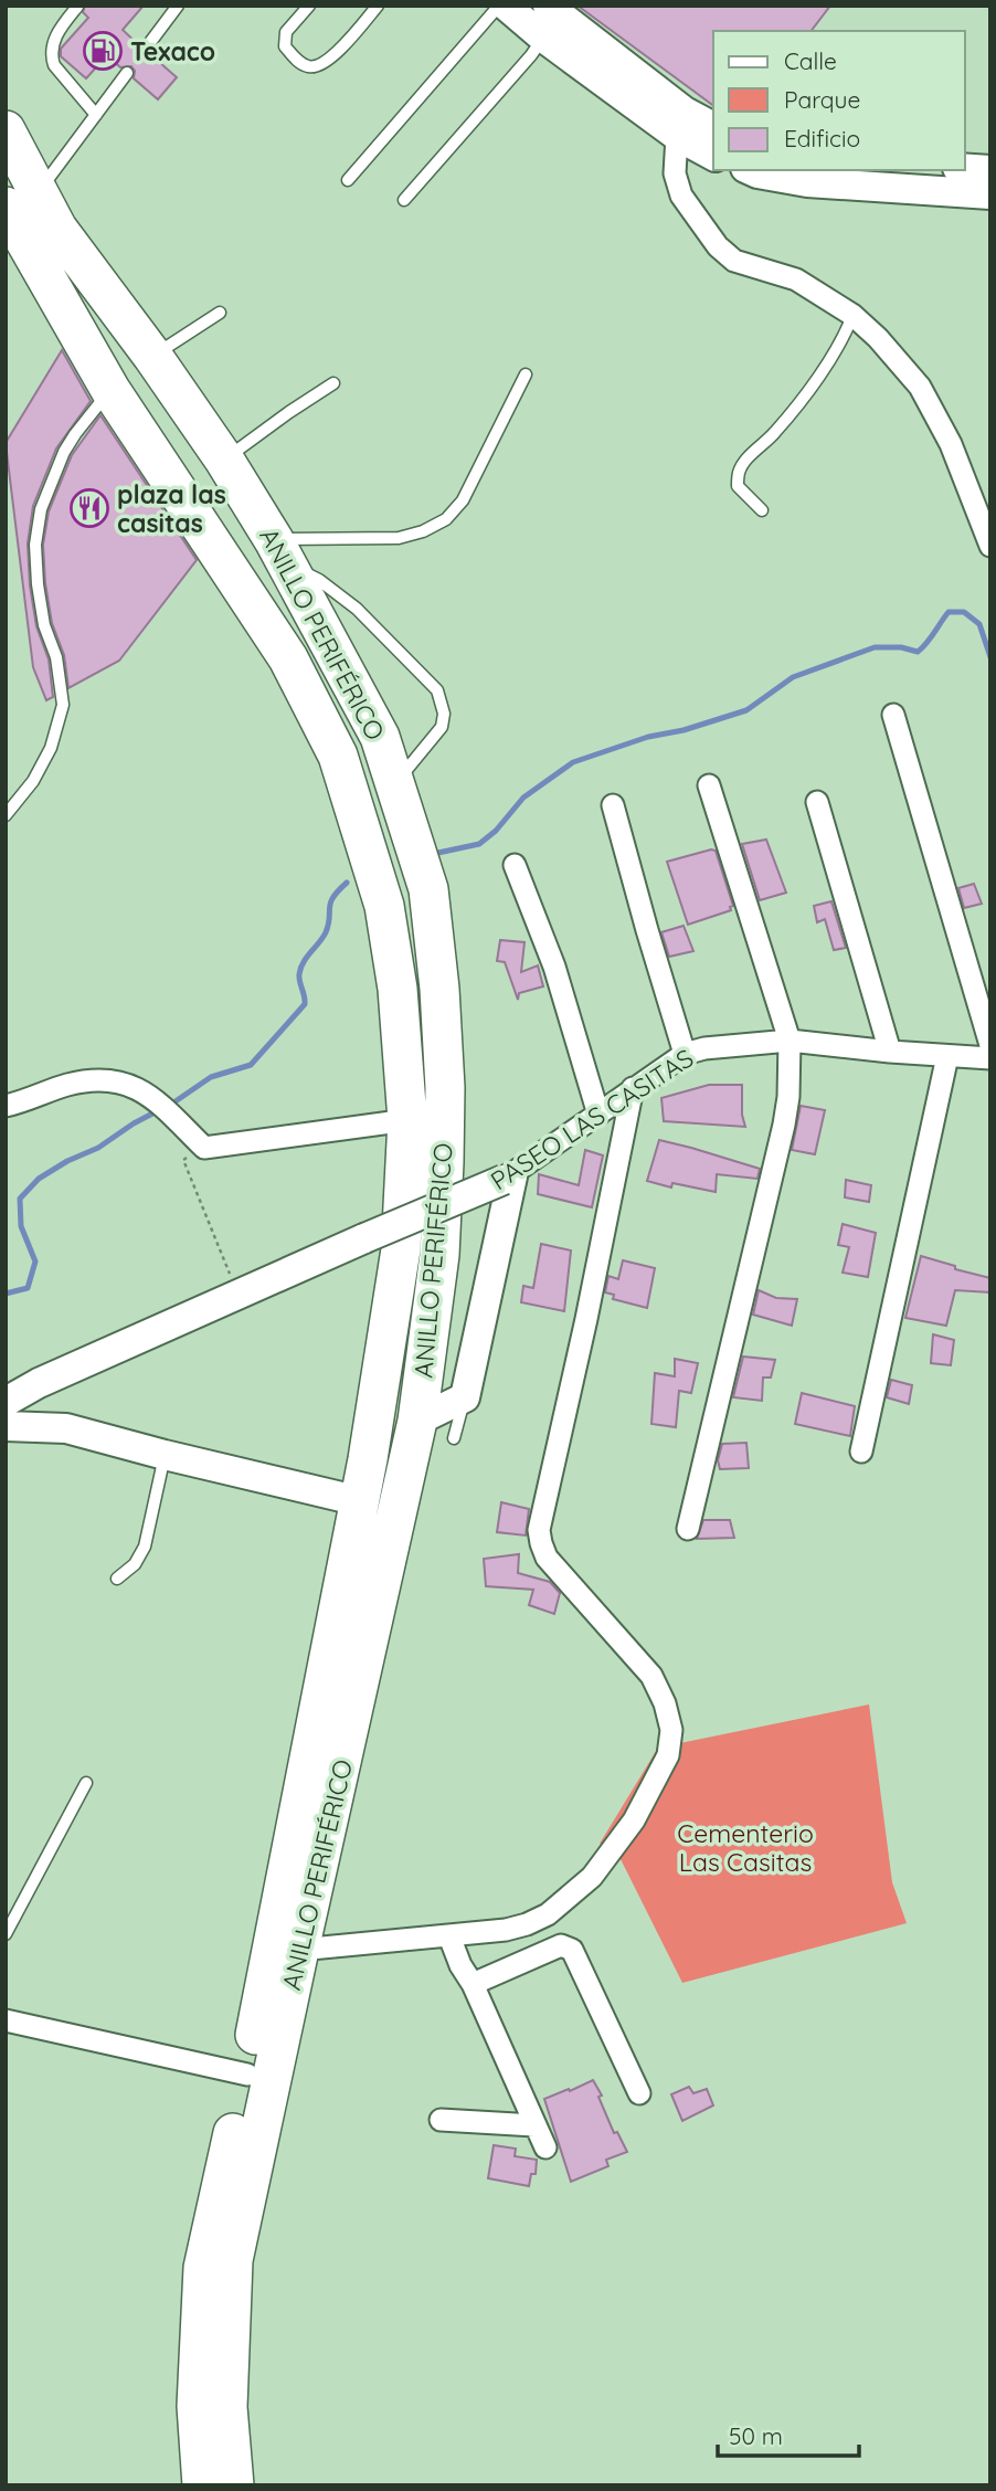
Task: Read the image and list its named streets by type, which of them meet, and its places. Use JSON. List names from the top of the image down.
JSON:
{
  "streets": {
    "highway": ["ANILLO PERIFÉRICO"],
    "street": ["PASEO LAS CASITAS"]
  },
  "parks": ["Cementerio Las Casitas"],
  "places": {
    "fuel station": ["Texaco"],
    "restaurant": ["plaza las casitas"]
  },
  "legend": ["Calle", "Parque", "Edificio"],
  "scale_bar": "50 m"
}
